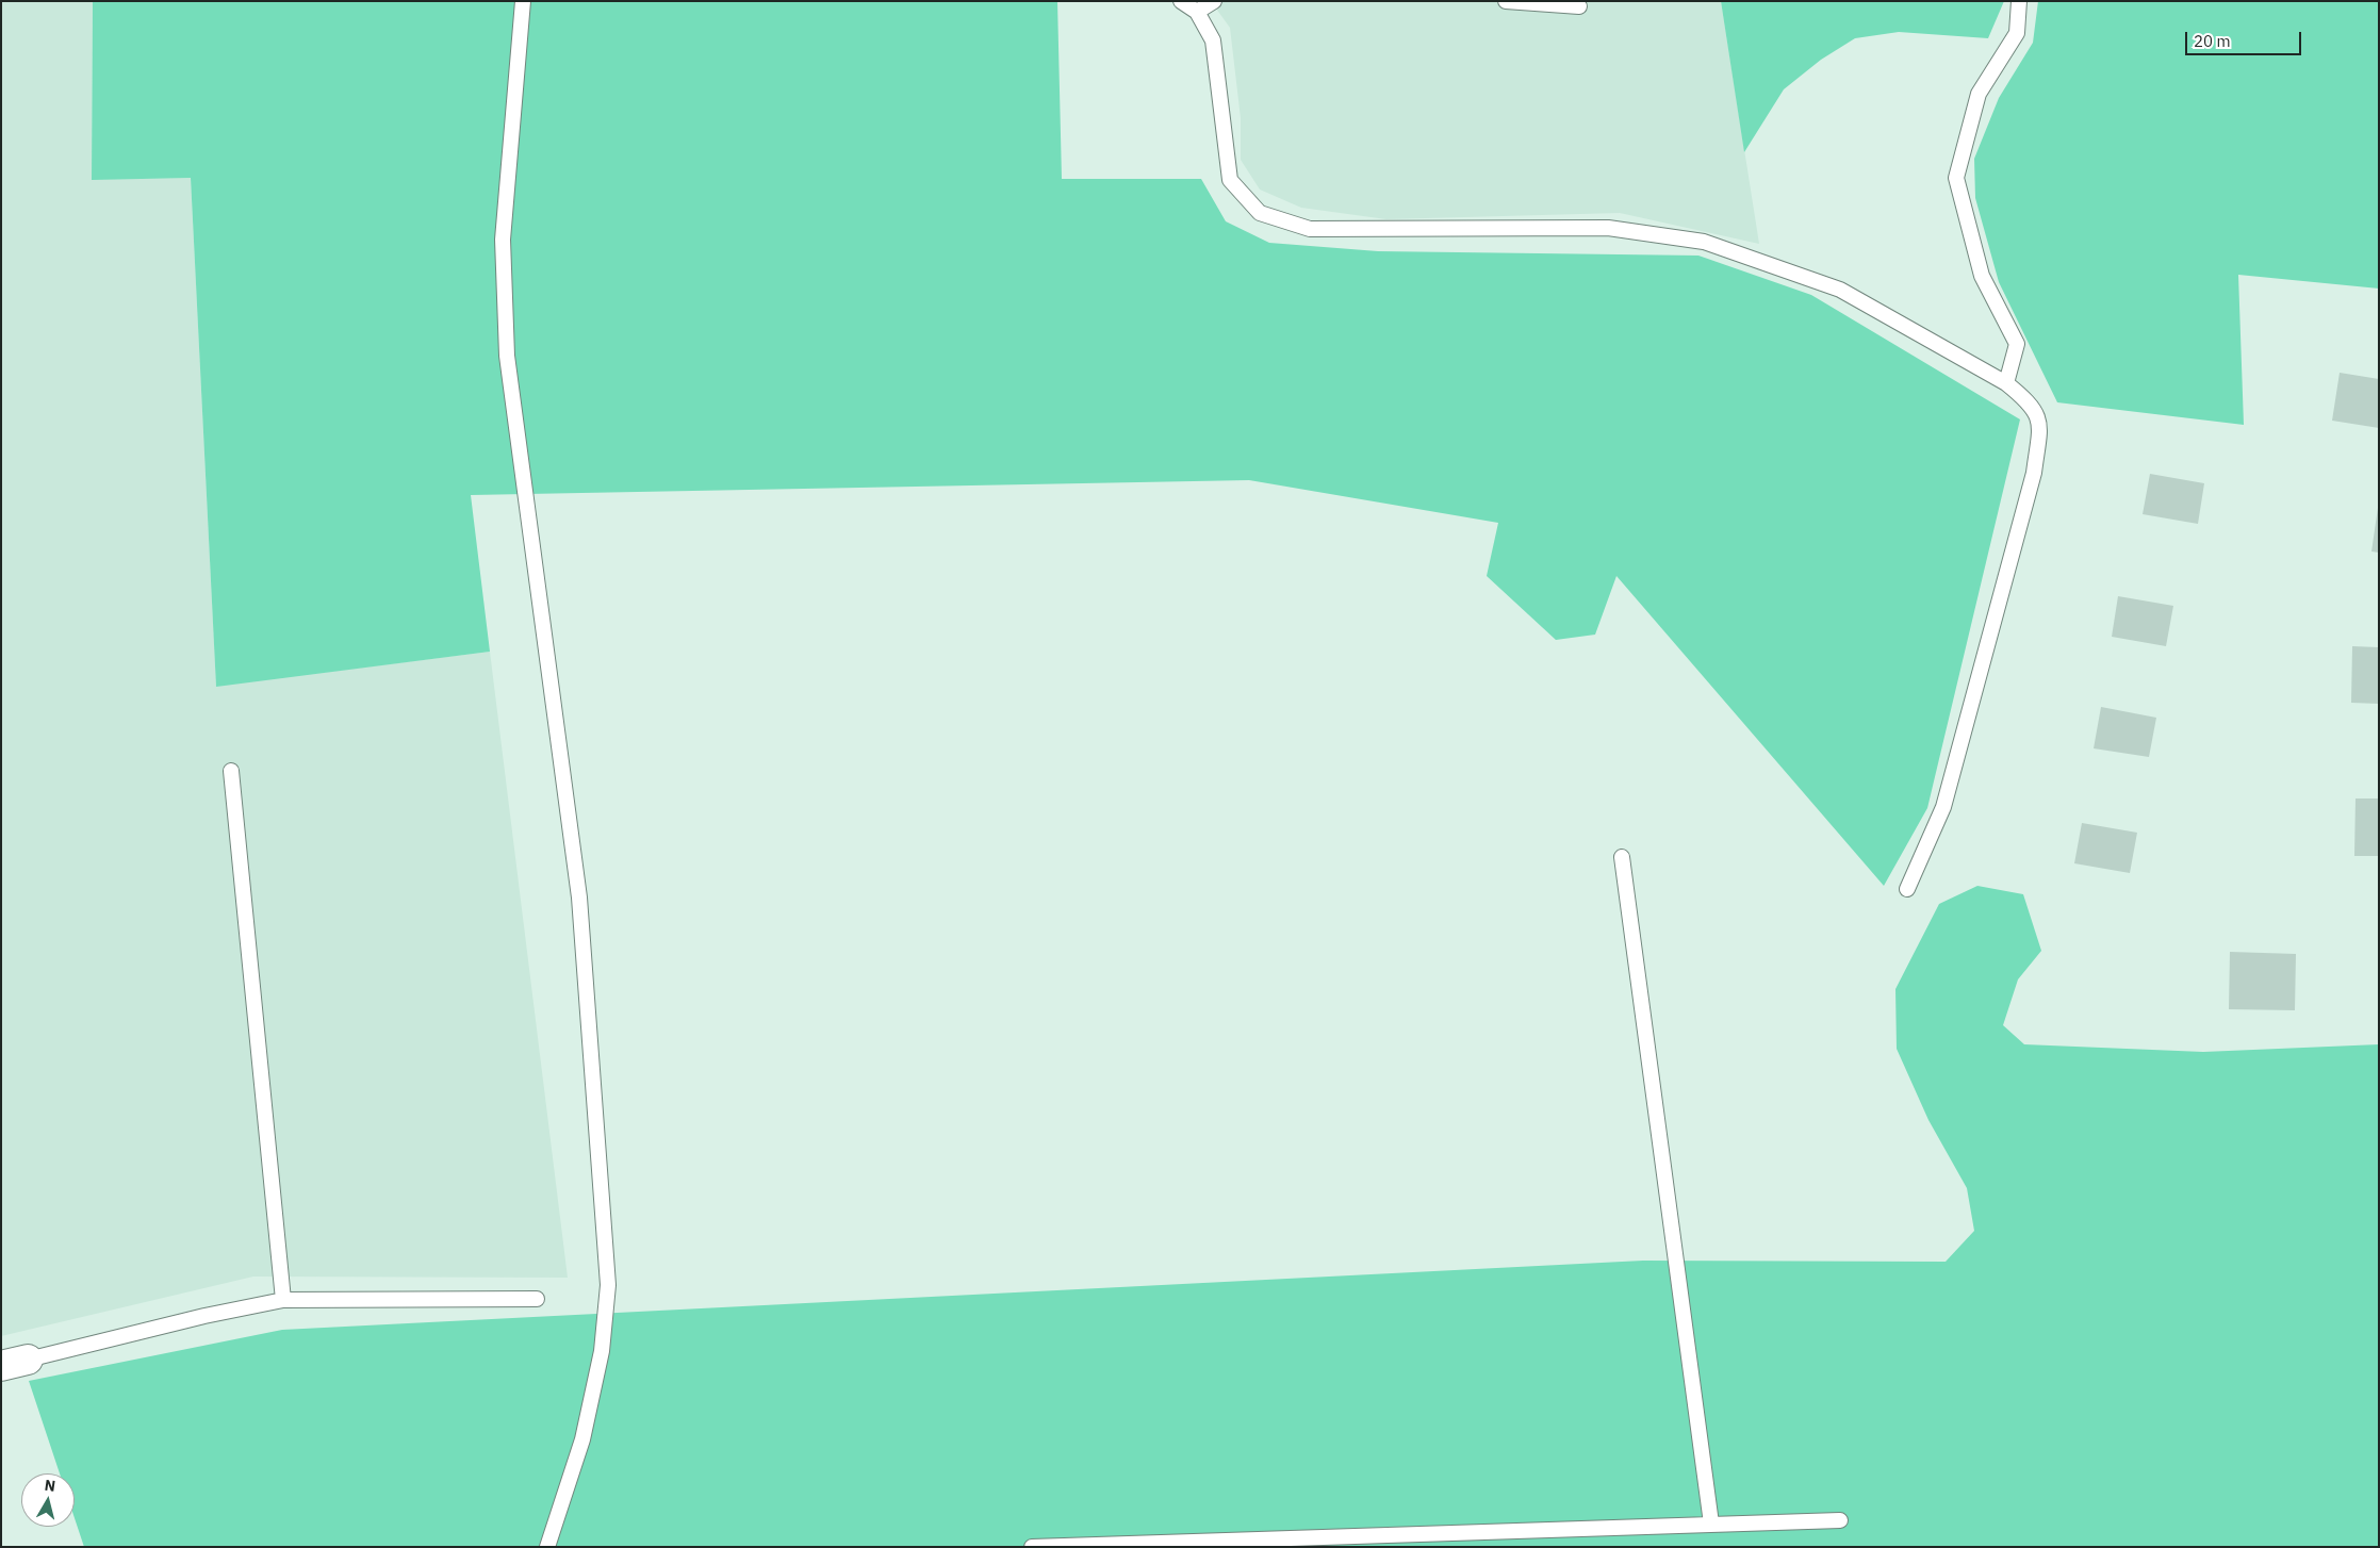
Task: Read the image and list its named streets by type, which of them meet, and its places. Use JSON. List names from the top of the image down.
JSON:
{
  "scale_bar": "20 m",
  "north": "top"
}
